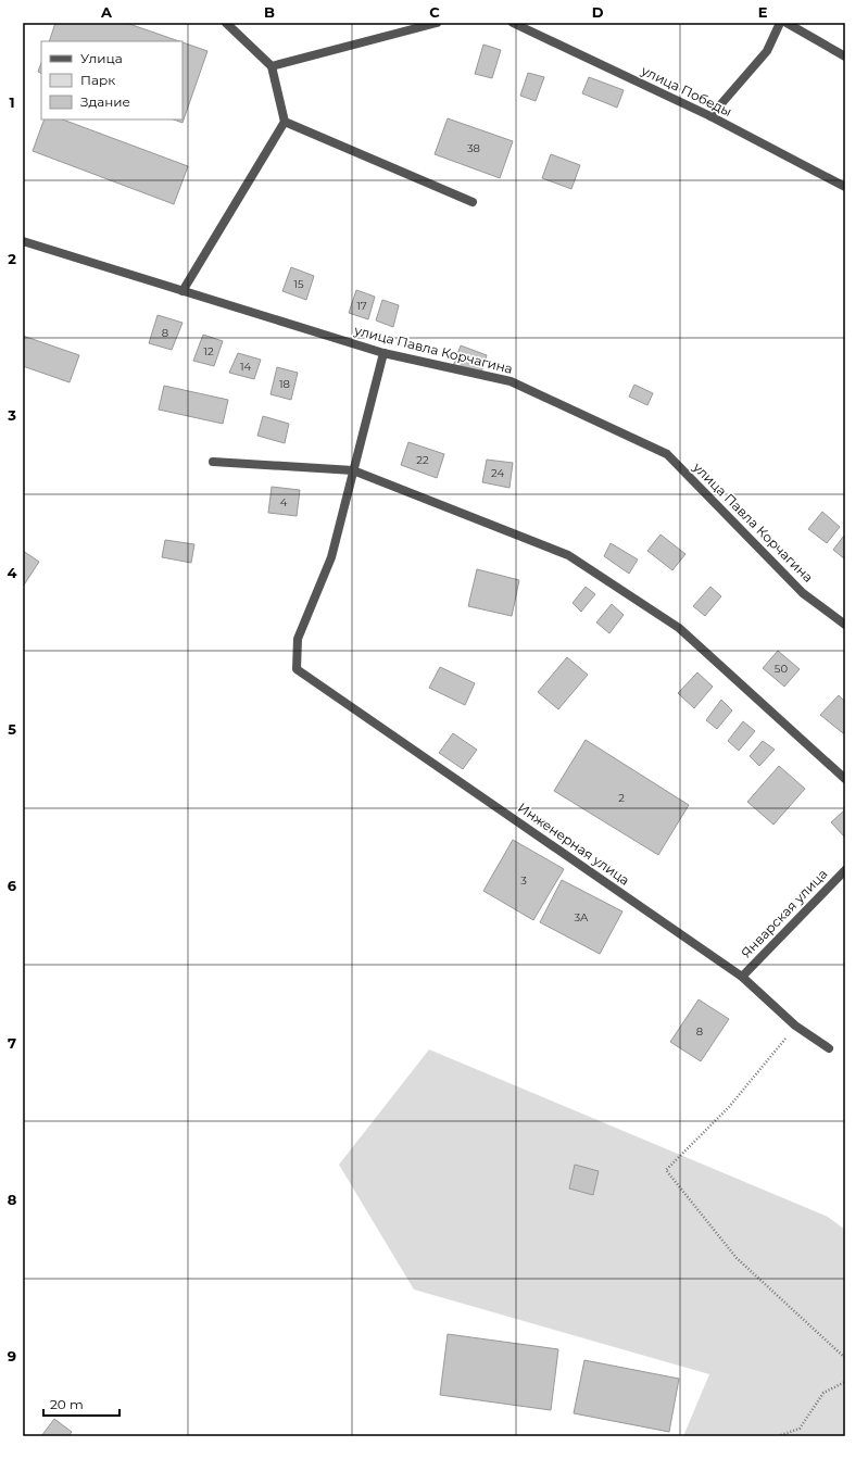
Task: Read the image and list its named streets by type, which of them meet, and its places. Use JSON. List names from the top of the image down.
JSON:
{
  "streets": {
    "street": [
      "улица Победы",
      "улица Павла Корчагина",
      "Инженерная улица",
      "Январская улица"
    ]
  },
  "crossings": [
    ["Инженерная улица", "Январская улица"]
  ],
  "house_numbers": [
    "38",
    "15",
    "17",
    "8",
    "12",
    "14",
    "18",
    "22",
    "24",
    "4",
    "50",
    "2",
    "3",
    "3А",
    "8"
  ],
  "legend": ["Улица", "Парк", "Здание"],
  "scale_bar": "20 m",
  "grid": {
    "columns": [
      "A",
      "B",
      "C",
      "D",
      "E"
    ],
    "rows": [
      "1",
      "2",
      "3",
      "4",
      "5",
      "6",
      "7",
      "8",
      "9"
    ]
  }
}
